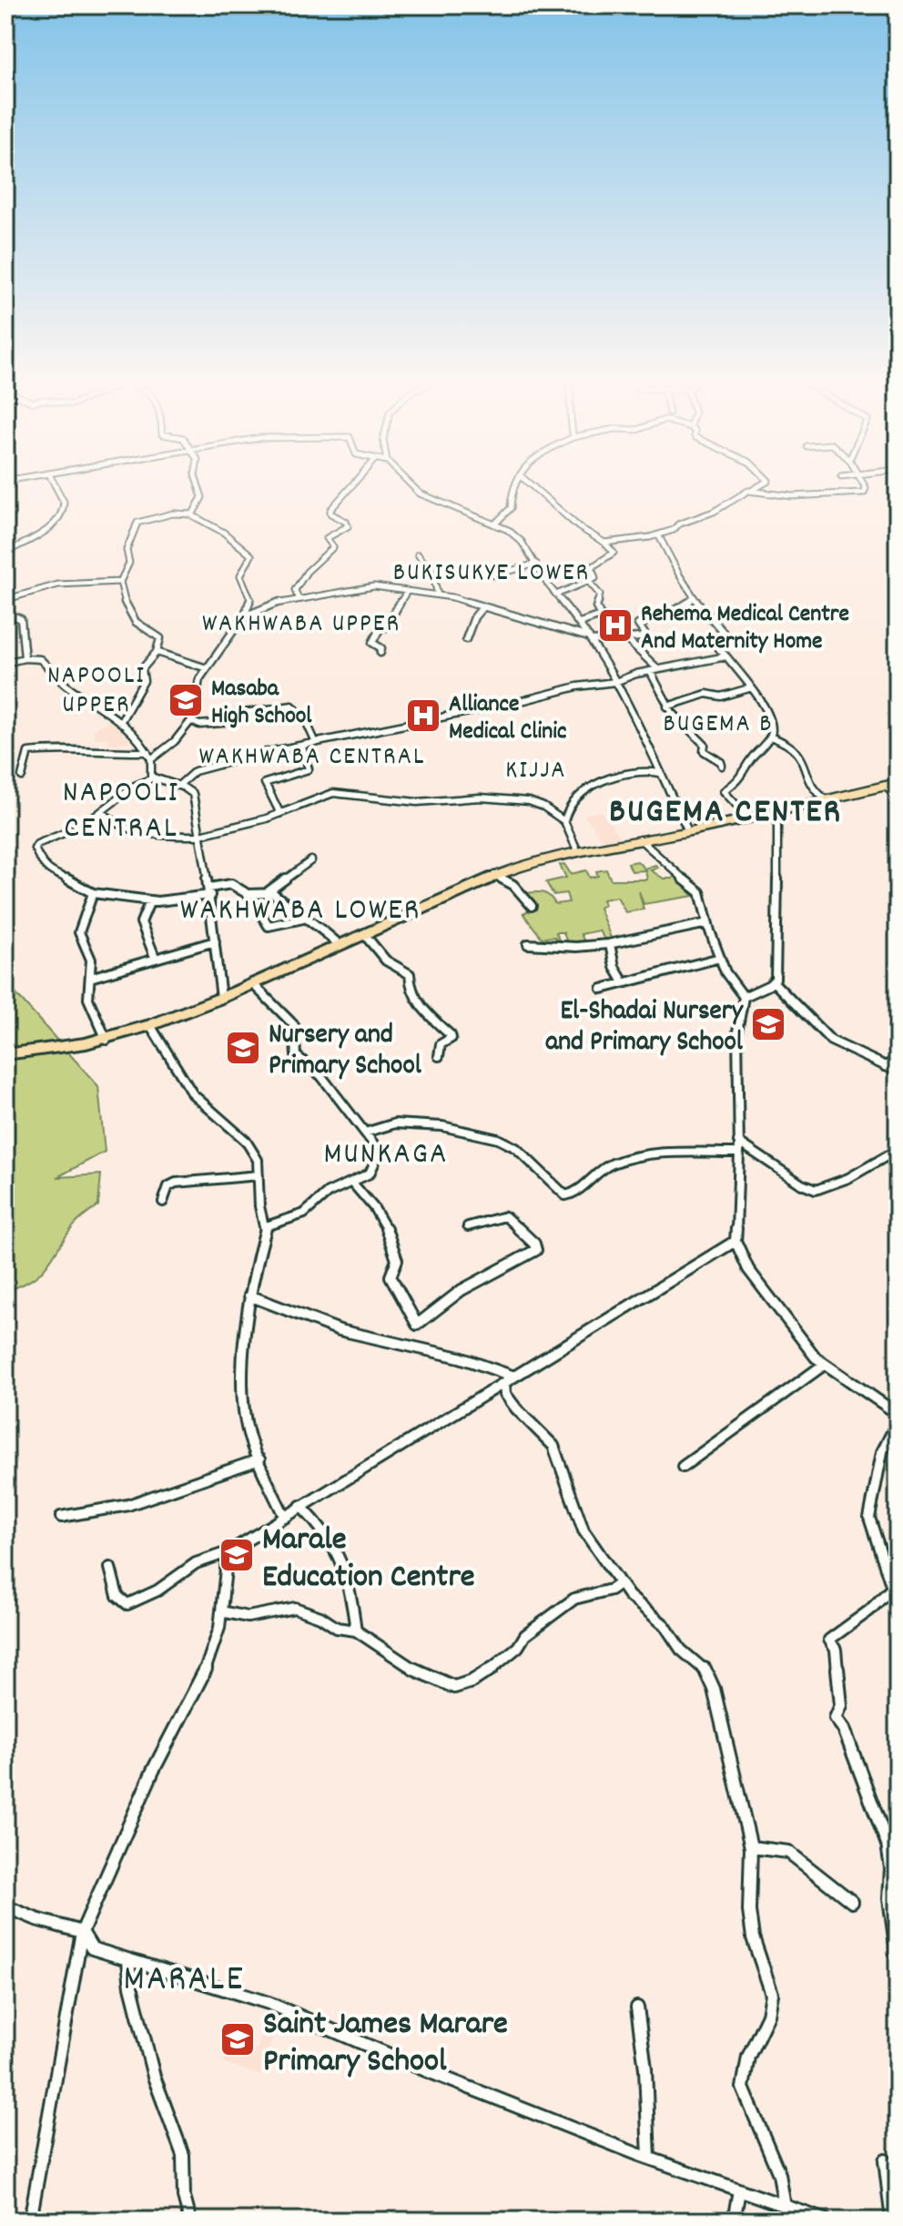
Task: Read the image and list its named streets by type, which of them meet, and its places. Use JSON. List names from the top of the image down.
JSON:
{
  "districts": [
    "BUKISUKYE LOWER",
    "WAKHWABA UPPER",
    "NAPOOLI UPPER",
    "BUGEMA B",
    "WAKHWABA CENTRAL",
    "KIJJA",
    "NAPOOLI CENTRAL",
    "BUGEMA CENTER",
    "WAKHWABA LOWER",
    "MUNKAGA",
    "MARALE"
  ],
  "places": {
    "hospital": ["Rehema Medical Centre And Maternity Home", "Alliance Medical Clinic"],
    "school or university": [
      "Masaba High School",
      "El-Shadai Nursery and Primary School",
      "Nursery and Primary School",
      "Marale Education Centre",
      "Saint James Marare Primary School"
    ]
  }
}
